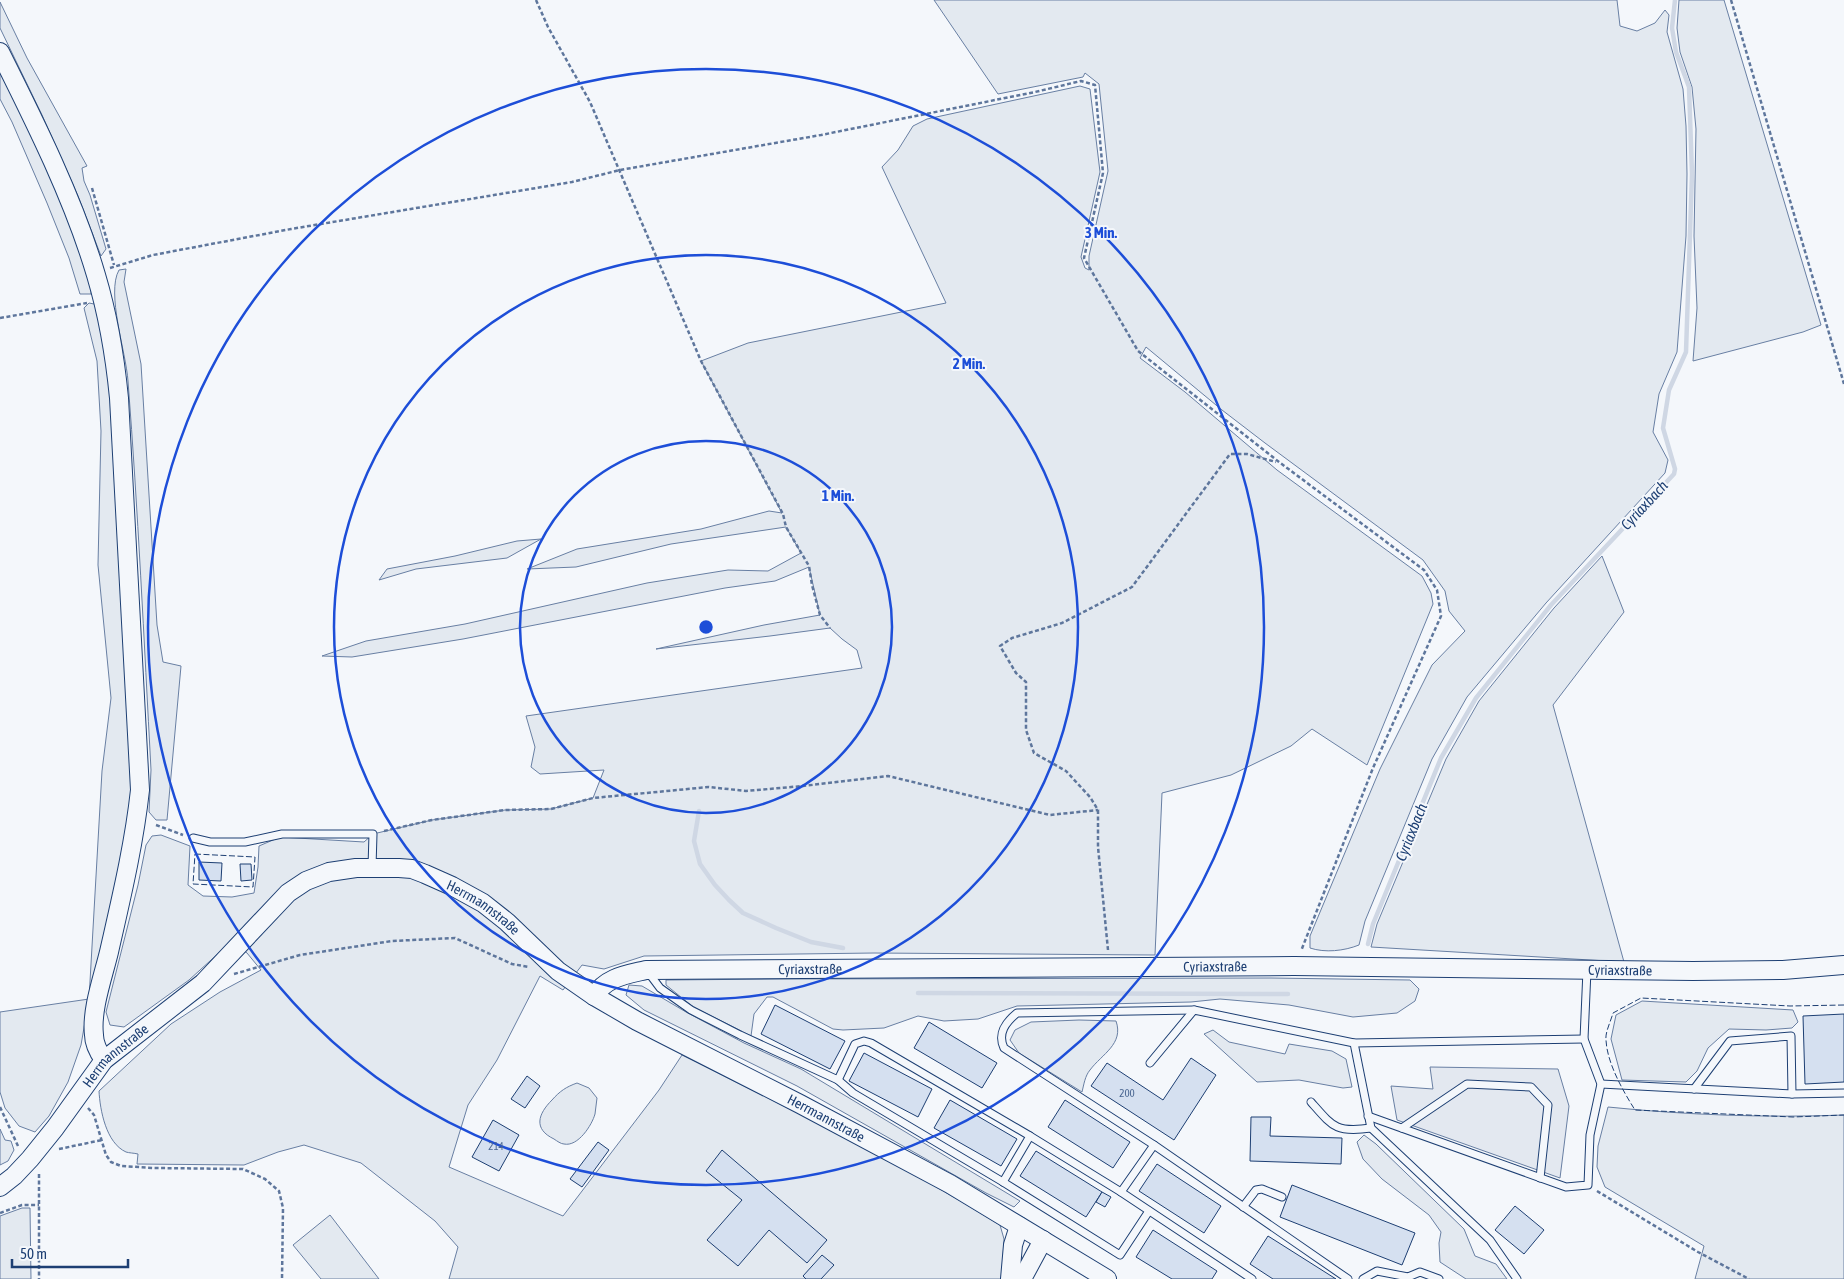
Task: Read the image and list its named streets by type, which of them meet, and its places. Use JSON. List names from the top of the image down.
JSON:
{
  "streets": {
    "street": ["Herrmannstraße", "Cyriaxstraße"]
  },
  "crossings": [
    ["Herrmannstraße", "Cyriaxstraße"]
  ],
  "water": ["Cyriaxbach"],
  "house_numbers": ["200", "214"],
  "scale_bar": "50 m",
  "rings": ["3 Min.", "2 Min.", "1 Min."]
}
